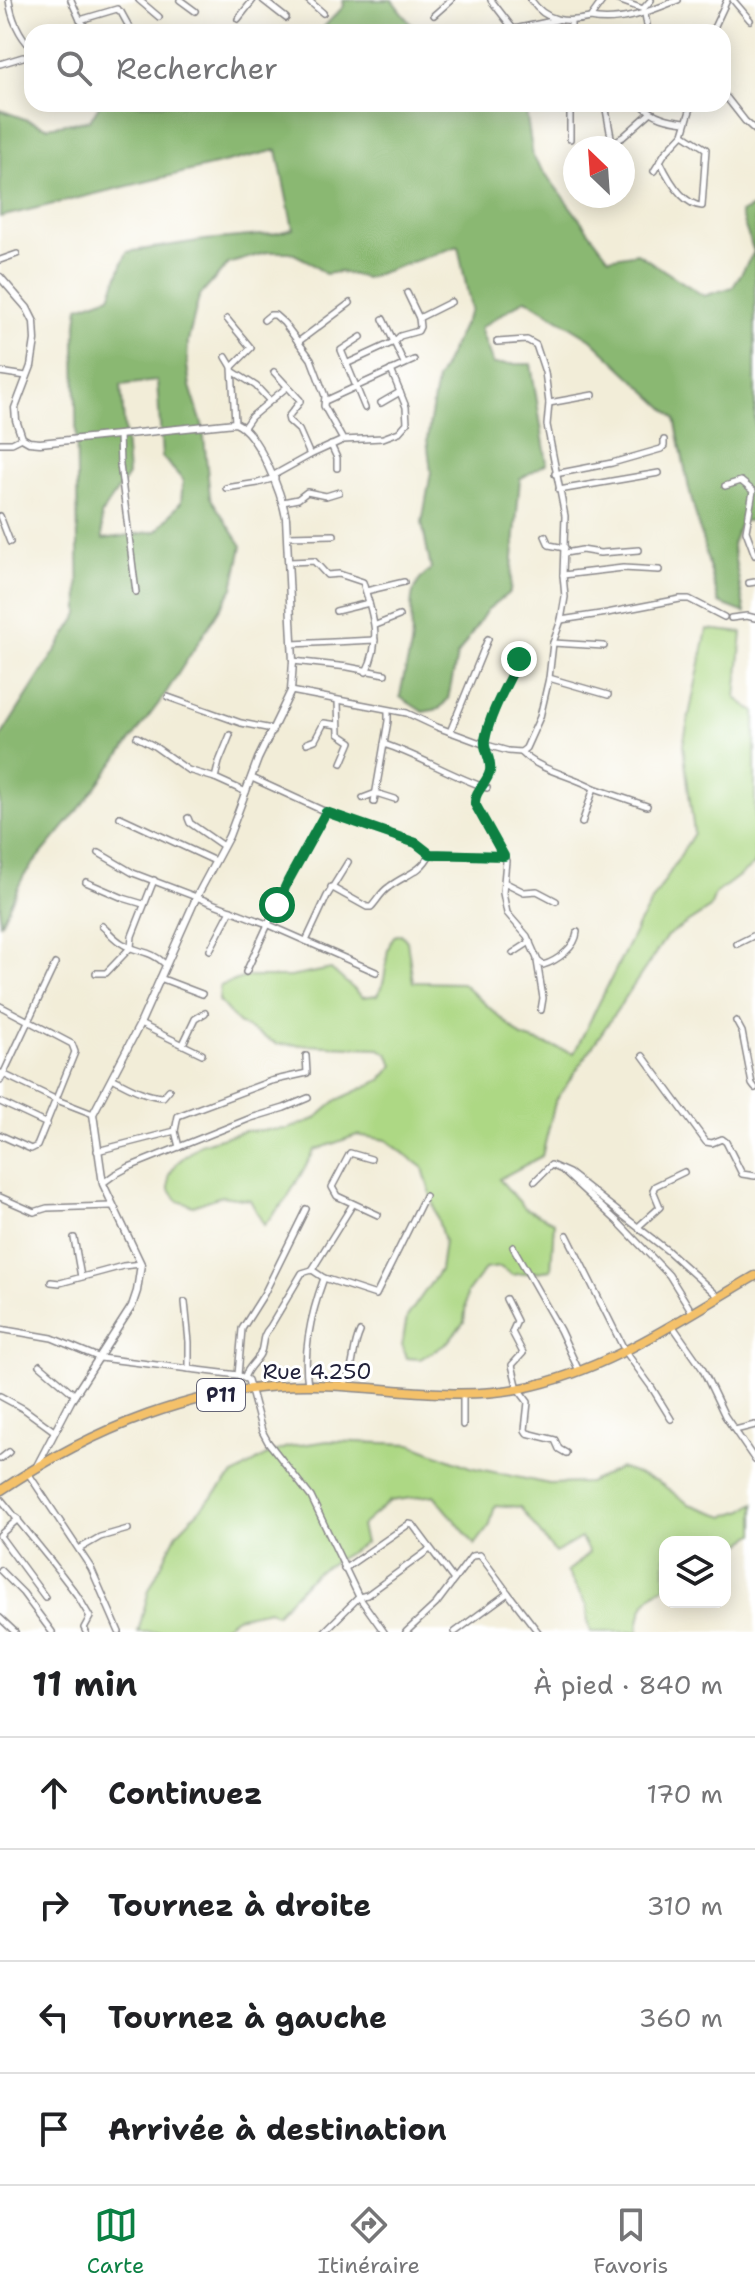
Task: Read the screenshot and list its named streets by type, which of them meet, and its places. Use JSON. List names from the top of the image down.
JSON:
{
  "streets": {
    "main road": ["Rue 4.250", "P11"]
  },
  "crossings": [
    ["Rue 4.250", "P11"]
  ],
  "north": "top left",
  "page": {
    "search": "Rechercher",
    "heading": ["11 min", "À pied · 840 m"],
    "list": [
      ["Continuez", "170 m"],
      ["Tournez à droite", "310 m"],
      ["Tournez à gauche", "360 m"],
      "Arrivée à destination"
    ],
    "nav": ["Carte", "Itinéraire", "Favoris"]
  }
}
